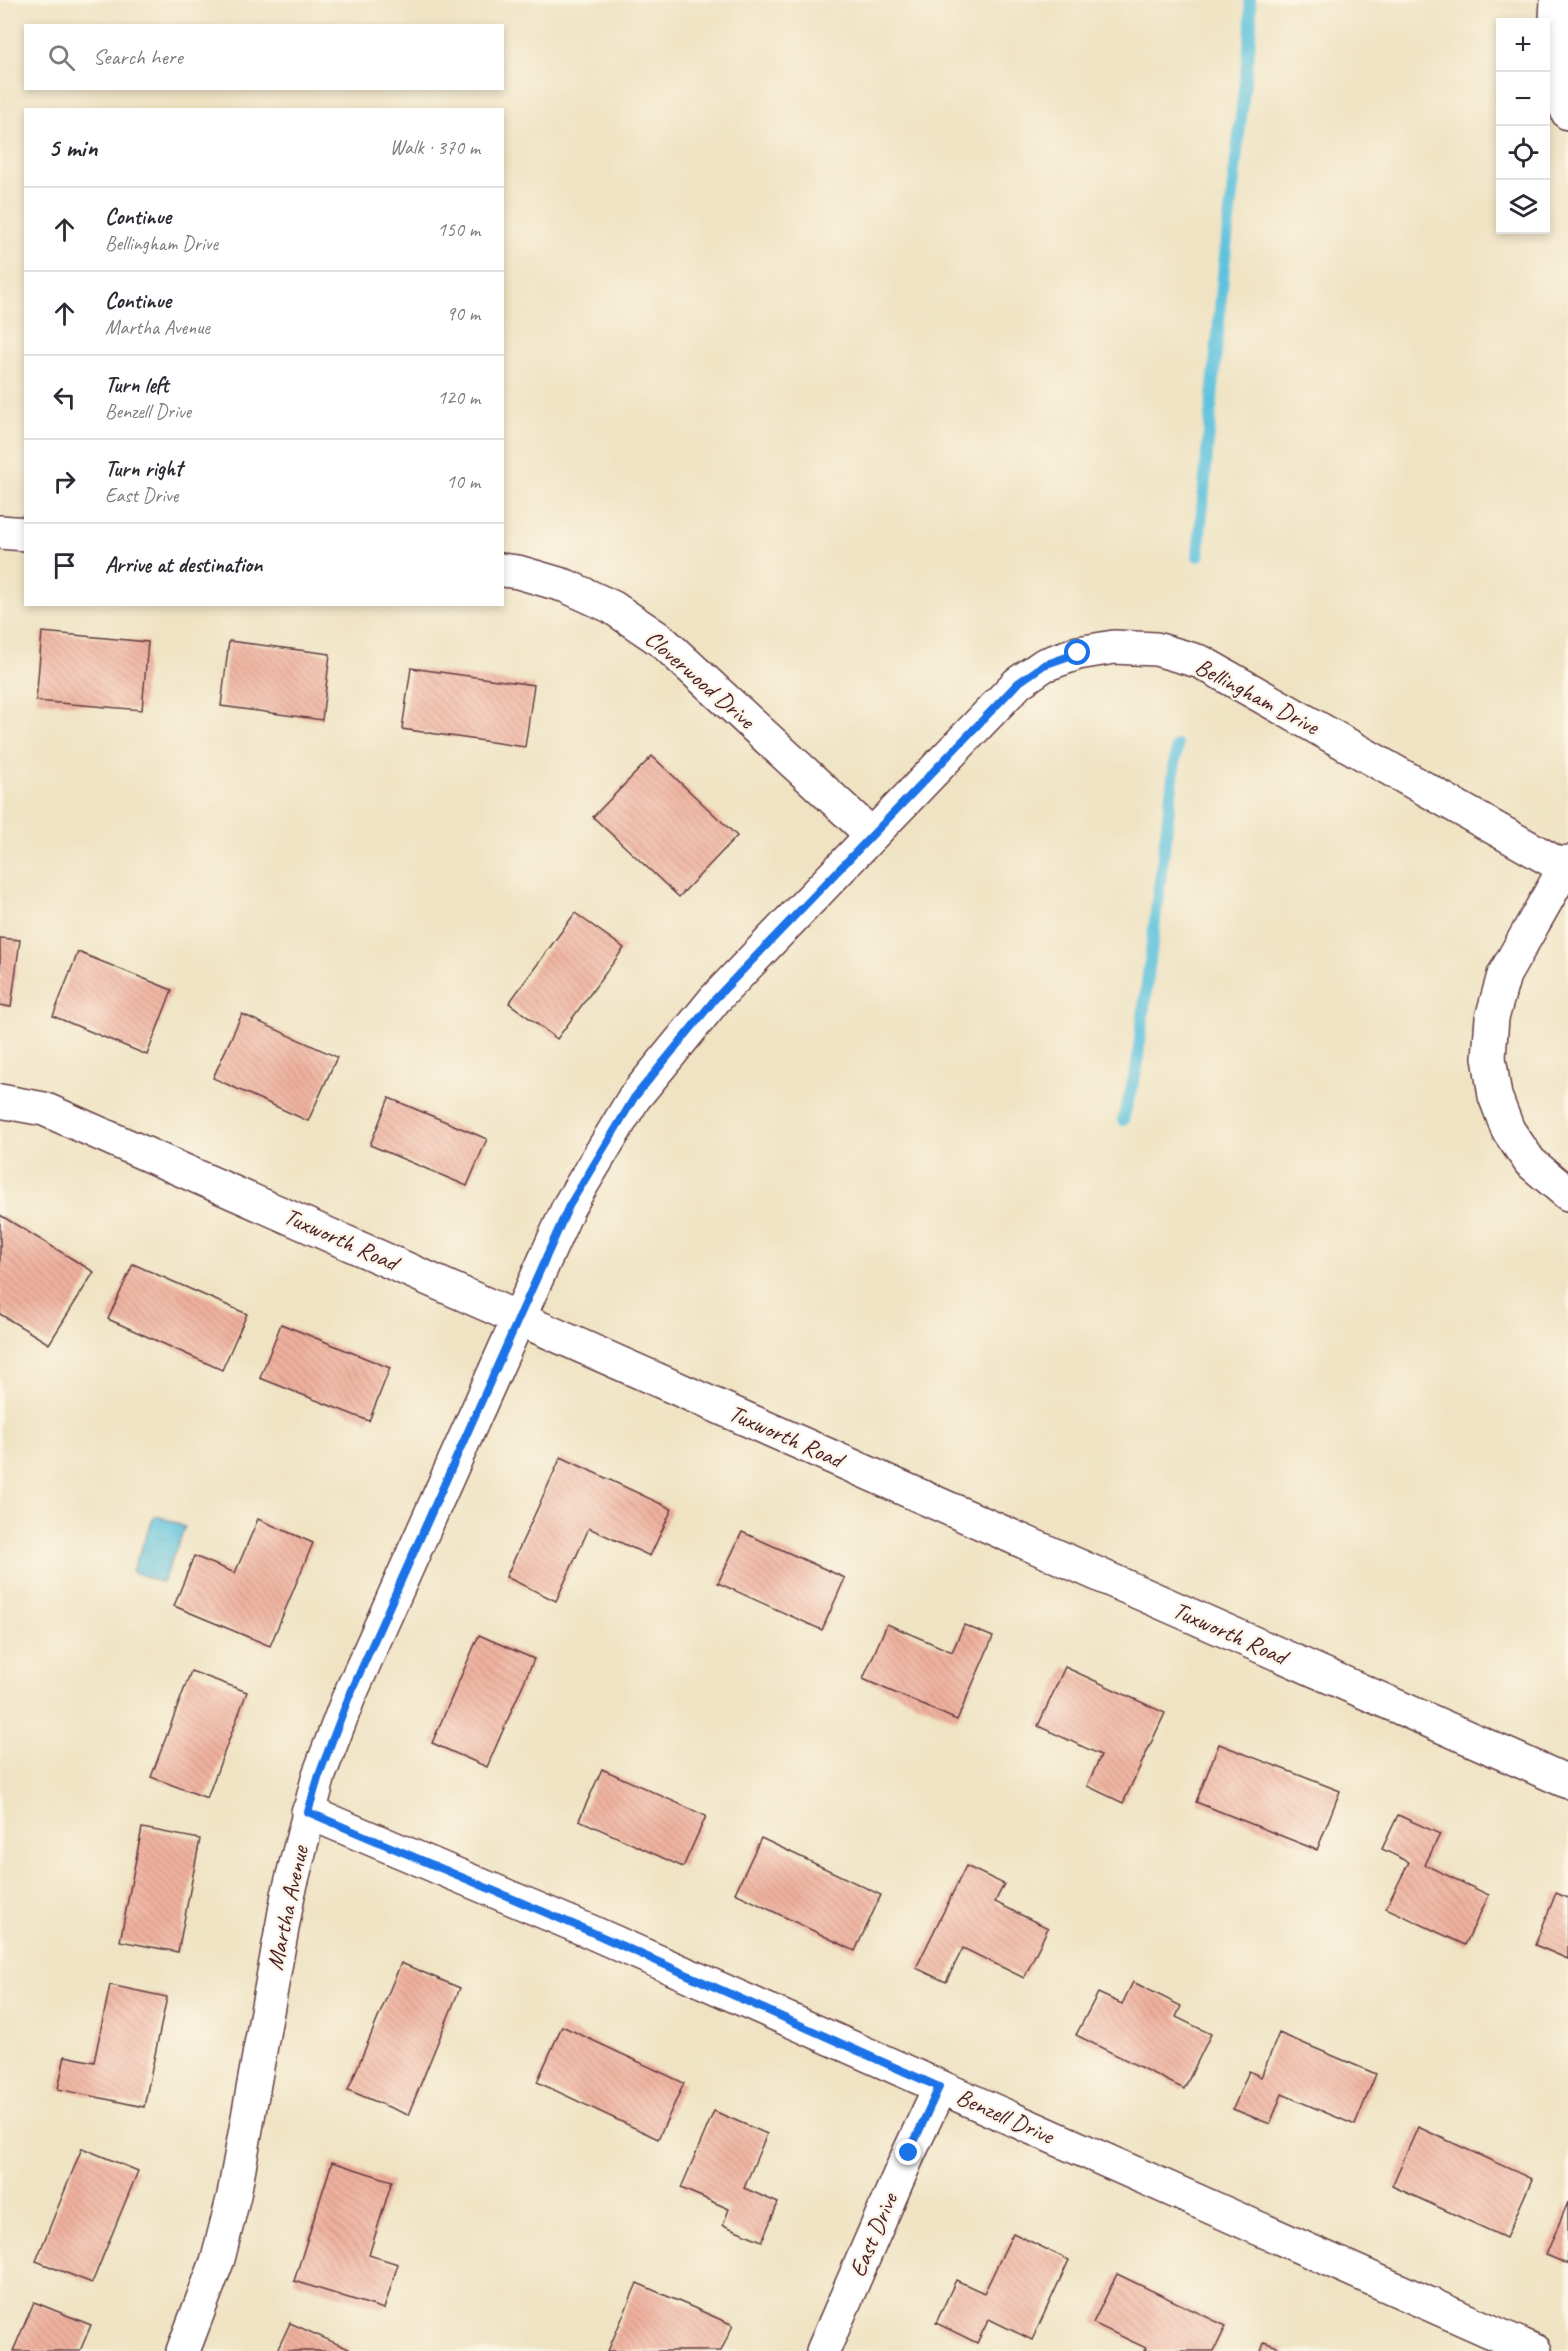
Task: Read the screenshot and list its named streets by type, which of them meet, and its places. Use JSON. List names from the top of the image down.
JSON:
{
  "streets": {
    "street": [
      "Cloverwood Drive",
      "Bellingham Drive",
      "Tuxworth Road",
      "Martha Avenue",
      "Benzell Drive",
      "East Drive"
    ]
  },
  "crossings": [
    ["Cloverwood Drive", "Bellingham Drive"],
    ["Bellingham Drive", "Tuxworth Road"],
    ["Bellingham Drive", "Martha Avenue"],
    ["Tuxworth Road", "Martha Avenue"],
    ["Martha Avenue", "Benzell Drive"],
    ["Benzell Drive", "East Drive"]
  ],
  "page": {
    "map_buttons": ["+", "−"],
    "search": "Search here",
    "heading": ["5 min", "Walk · 370 m"],
    "list": [
      ["Continue", "Bellingham Drive", "150 m"],
      ["Continue", "Martha Avenue", "90 m"],
      ["Turn left", "Benzell Drive", "120 m"],
      ["Turn right", "East Drive", "10 m"],
      "Arrive at destination"
    ]
  }
}
